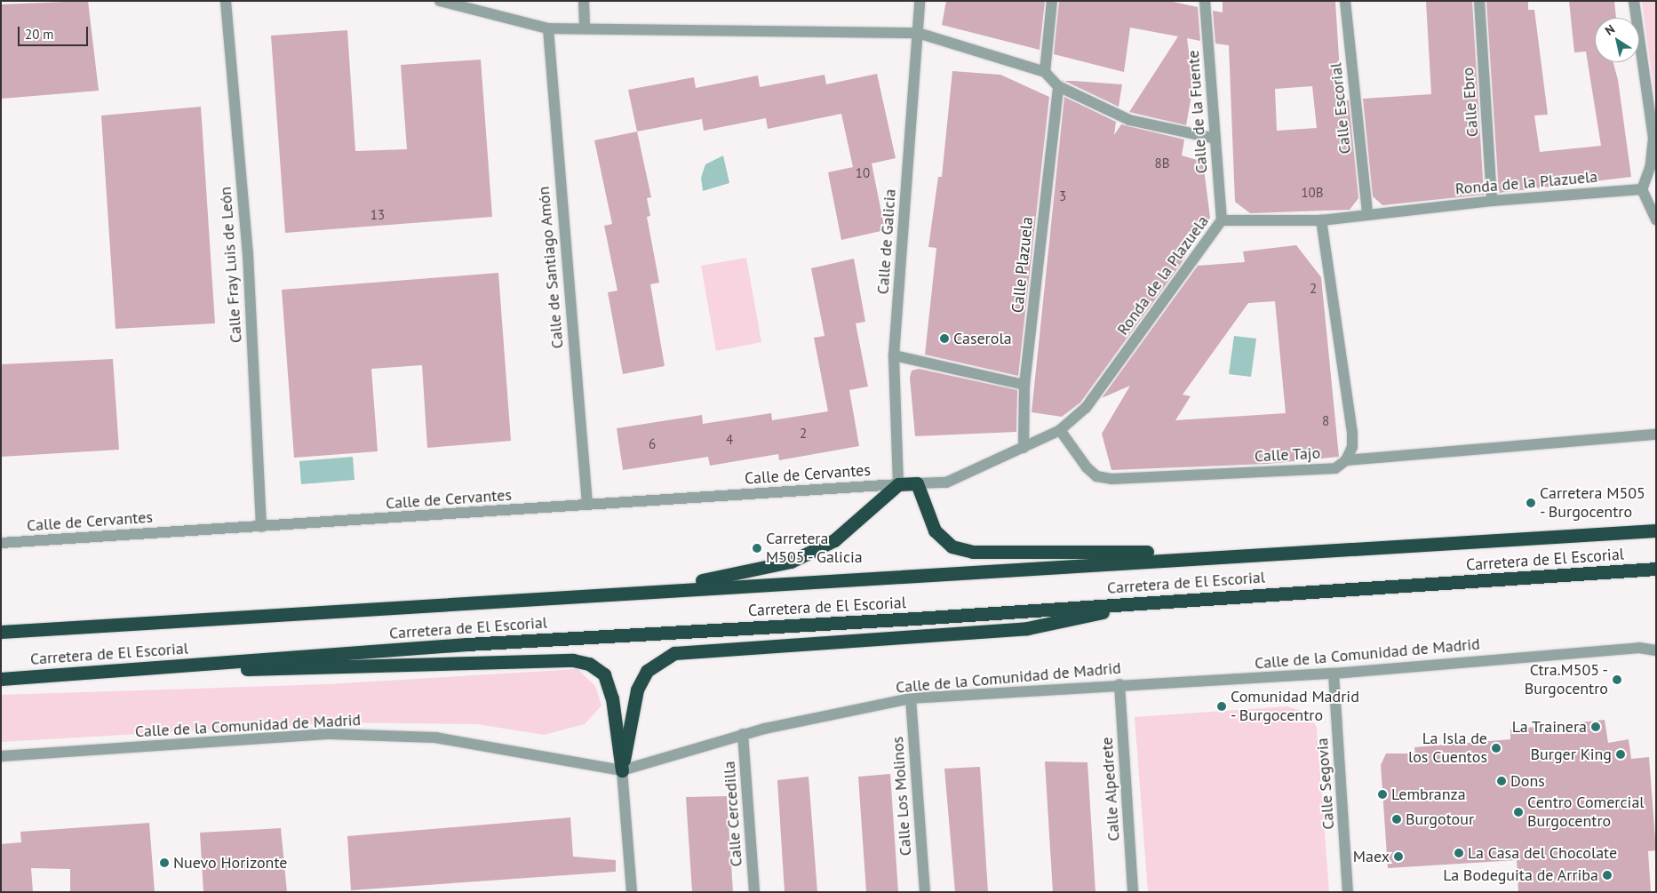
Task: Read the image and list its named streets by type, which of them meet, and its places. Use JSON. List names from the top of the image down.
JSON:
{
  "streets": {
    "highway": ["Carretera de El Escorial"],
    "street": [
      "Calle Ebro",
      "Calle Escorial",
      "Calle de la Fuente",
      "Ronda de la Plazuela",
      "Calle de Galicia",
      "Calle Fray Luis de León",
      "Calle Plazuela",
      "Calle de Santiago Amón",
      "Calle Tajo",
      "Calle de Cervantes",
      "Calle de la Comunidad de Madrid",
      "Calle Segovia",
      "Calle Alpedrete",
      "Calle Los Molinos",
      "Calle Cercedilla"
    ]
  },
  "crossings": [
    ["Calle Ebro", "Ronda de la Plazuela"],
    ["Calle Escorial", "Ronda de la Plazuela"],
    ["Calle de la Fuente", "Ronda de la Plazuela"],
    ["Ronda de la Plazuela", "Calle Plazuela"],
    ["Ronda de la Plazuela", "Calle Tajo"],
    ["Calle de Galicia", "Calle de Cervantes"],
    ["Calle Fray Luis de León", "Calle de Cervantes"],
    ["Calle de Santiago Amón", "Calle de Cervantes"],
    ["Calle de la Comunidad de Madrid", "Calle Segovia"],
    ["Calle de la Comunidad de Madrid", "Calle Alpedrete"],
    ["Calle de la Comunidad de Madrid", "Calle Los Molinos"],
    ["Calle de la Comunidad de Madrid", "Calle Cercedilla"]
  ],
  "places": [
    "Caserola",
    "Carretera M505 - Burgocentro",
    "Carretera M505 - Galicia",
    "Ctra.M505 - Burgocentro",
    "Comunidad Madrid - Burgocentro",
    "La Trainera",
    "La Isla de los Cuentos",
    "Burger King",
    "Dons",
    "Lembranza",
    "Centro Comercial Burgocentro",
    "Burgotour",
    "La Casa del Chocolate",
    "Maex",
    "Nuevo Horizonte",
    "La Bodeguita de Arriba"
  ],
  "house_numbers": [
    "8B",
    "10",
    "10B",
    "3",
    "13",
    "2",
    "8",
    "2",
    "4",
    "6"
  ],
  "scale_bar": "20 m",
  "north": "top left"
}
